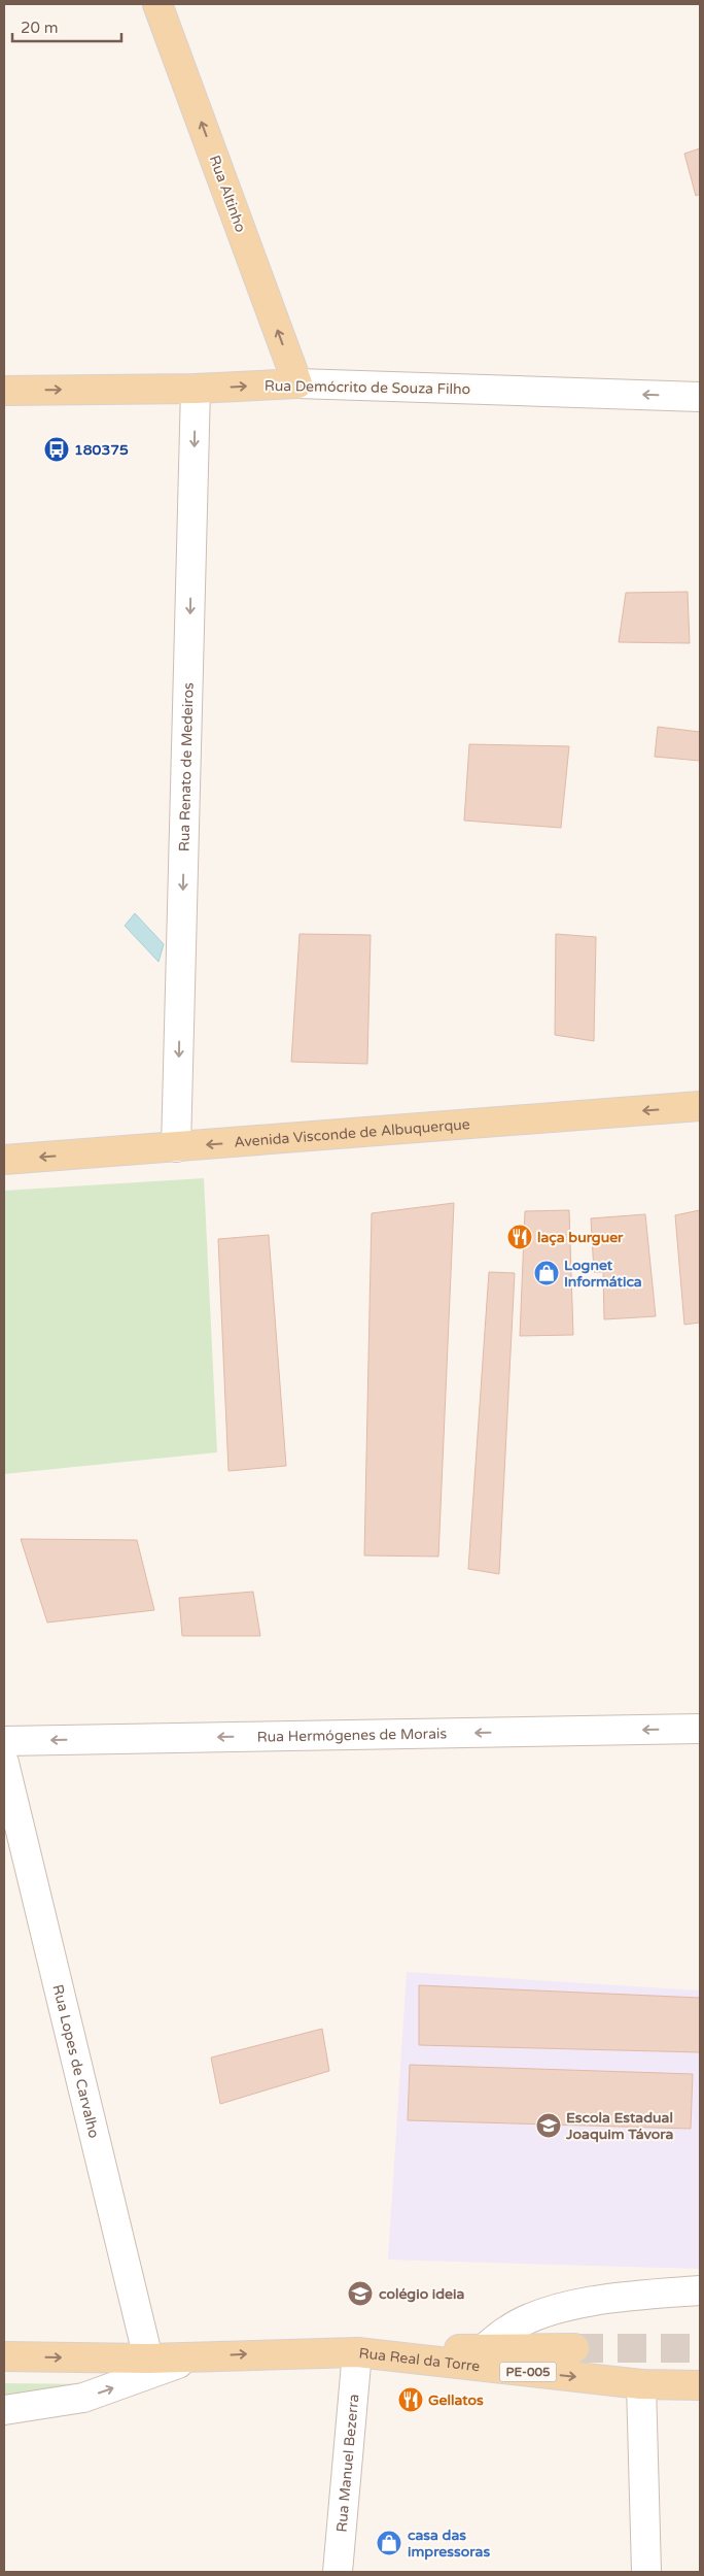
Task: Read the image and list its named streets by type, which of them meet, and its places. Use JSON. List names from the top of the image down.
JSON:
{
  "streets": {
    "main road": [
      "Rua Altinho",
      "Rua Demócrito de Souza Filho",
      "Avenida Visconde de Albuquerque",
      "Rua Real da Torre",
      "PE-005"
    ],
    "street": [
      "Rua Renato de Medeiros",
      "Rua Hermógenes de Morais",
      "Rua Lopes de Carvalho",
      "Rua Manuel Bezerra"
    ]
  },
  "crossings": [
    ["Rua Altinho", "Rua Demócrito de Souza Filho"],
    ["Rua Demócrito de Souza Filho", "Rua Renato de Medeiros"],
    ["Rua Renato de Medeiros", "Avenida Visconde de Albuquerque"],
    ["Rua Lopes de Carvalho", "Rua Real da Torre"],
    ["Rua Real da Torre", "Rua Manuel Bezerra"]
  ],
  "one_way": [
    "Rua Altinho",
    "Rua Renato de Medeiros",
    "Avenida Visconde de Albuquerque",
    "Rua Hermógenes de Morais"
  ],
  "places": {
    "bus stop": ["180375"],
    "restaurant": ["laça burguer", "Gellatos"],
    "shop": ["Lognet Informática", "casa das impressoras"],
    "school or university": ["Escola Estadual Joaquim Távora", "colégio ideia"]
  },
  "scale_bar": "20 m"
}
